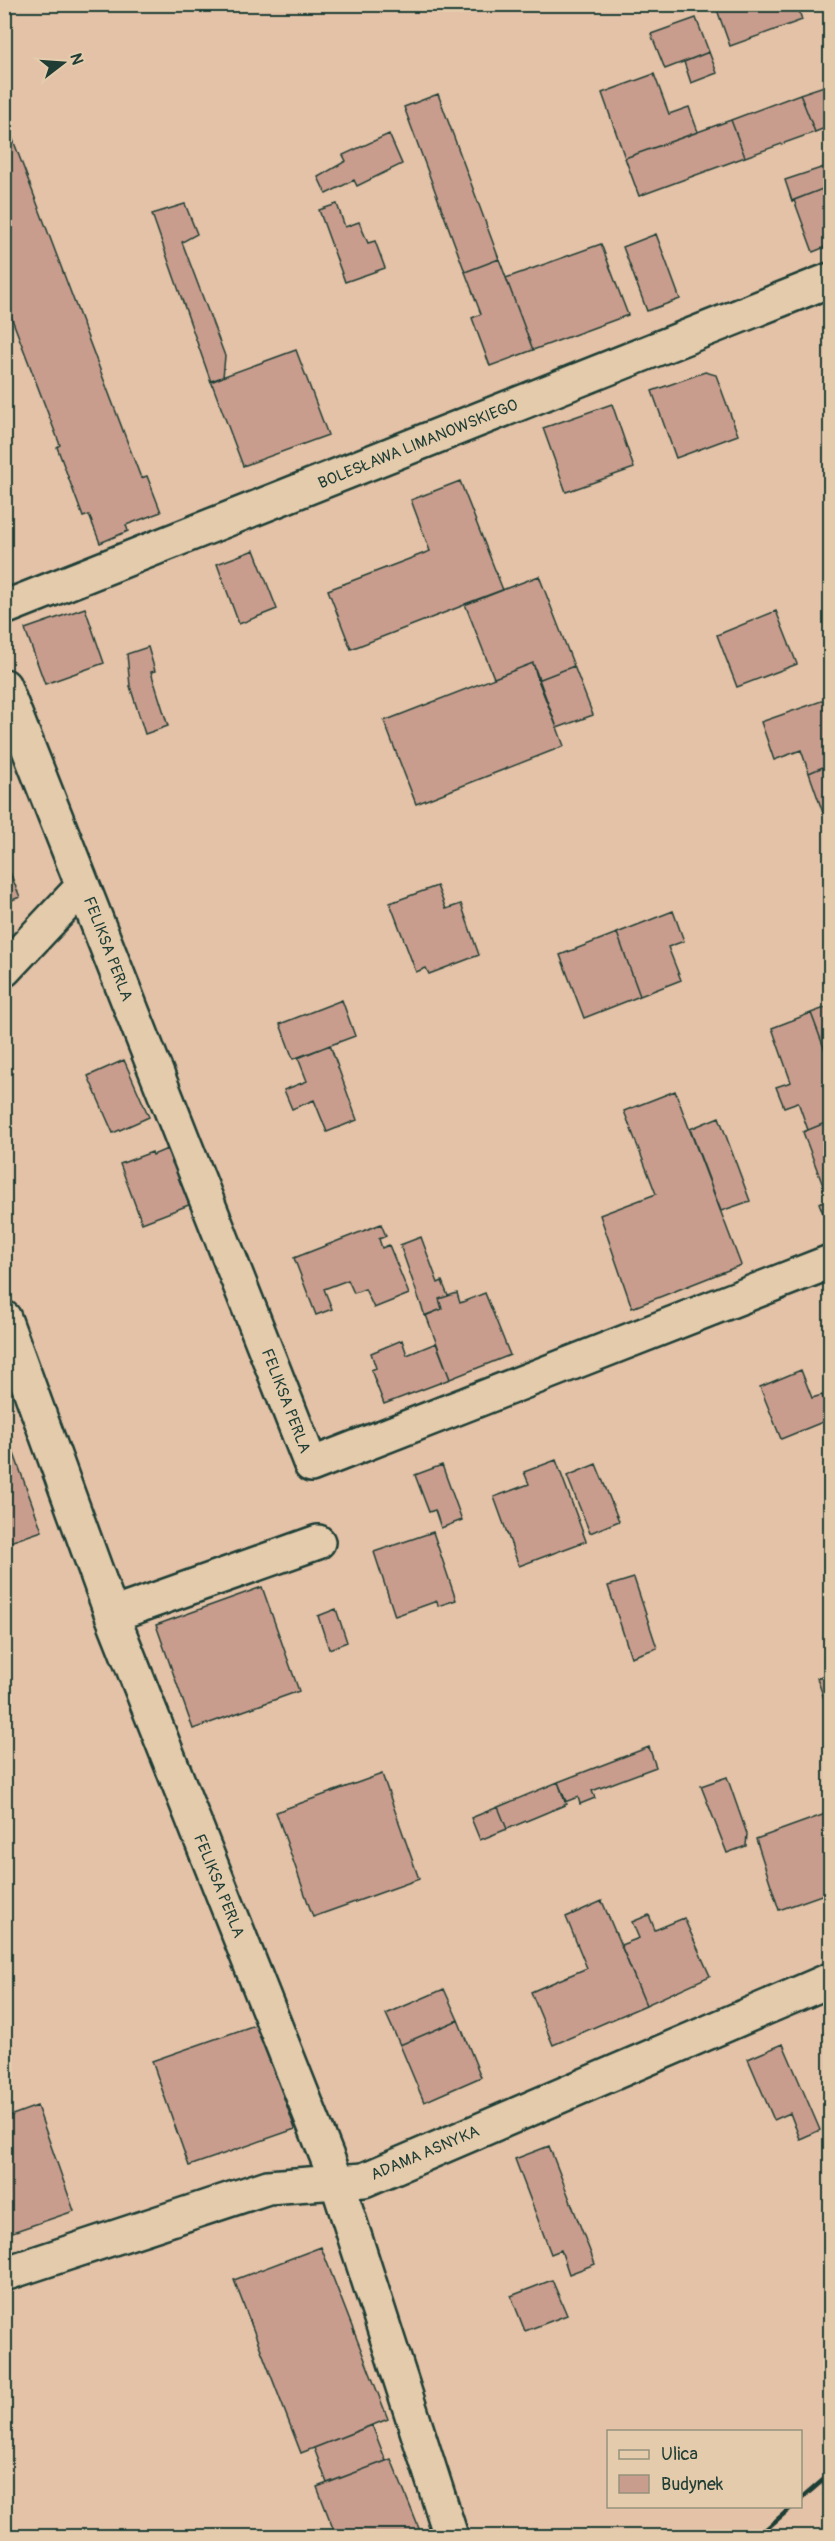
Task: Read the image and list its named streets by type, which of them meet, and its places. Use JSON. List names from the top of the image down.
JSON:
{
  "streets": {
    "street": ["BOLESŁAWA LIMANOWSKIEGO", "FELIKSA PERLA", "ADAMA ASNYKA"]
  },
  "crossings": [
    ["FELIKSA PERLA", "ADAMA ASNYKA"]
  ],
  "legend": ["Ulica", "Budynek"],
  "north": "right"
}
